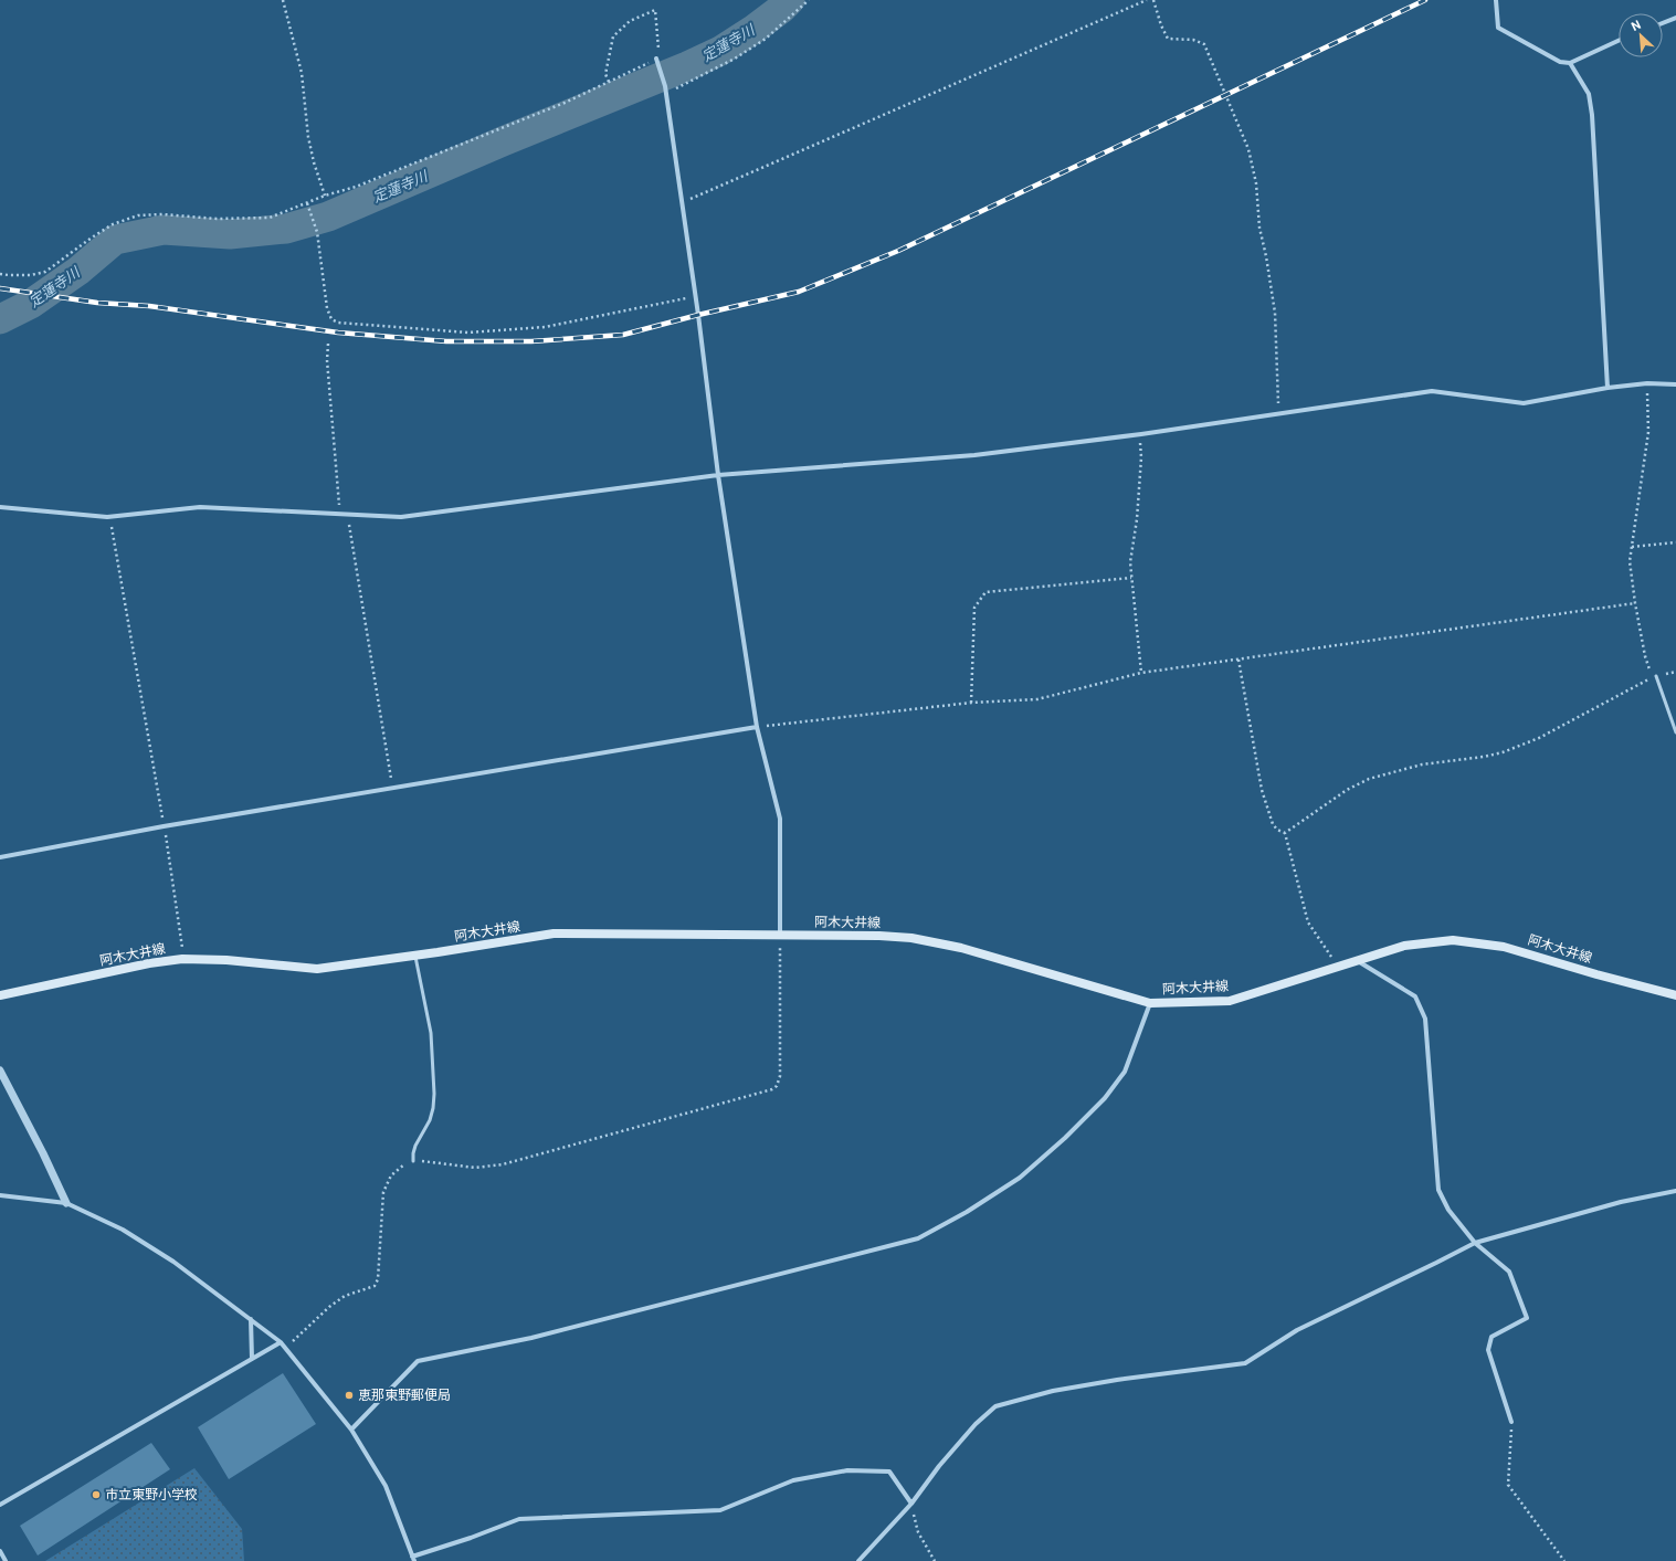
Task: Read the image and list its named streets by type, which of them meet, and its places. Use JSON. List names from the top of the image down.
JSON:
{
  "streets": {
    "main road": ["阿木大井線"]
  },
  "water": ["定蓮寺川"],
  "places": ["恵那東野郵便局", "市立東野小学校"],
  "north": "top left"
}
